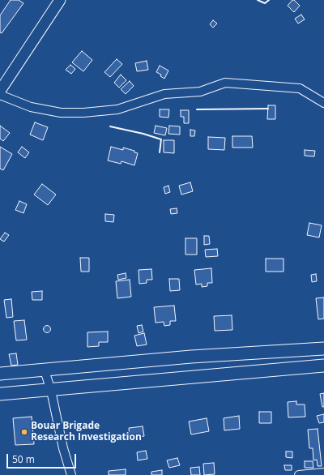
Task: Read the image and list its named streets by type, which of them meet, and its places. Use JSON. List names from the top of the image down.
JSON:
{
  "places": ["Bouar Brigade Research Investigation"],
  "scale_bar": "50 m"
}
